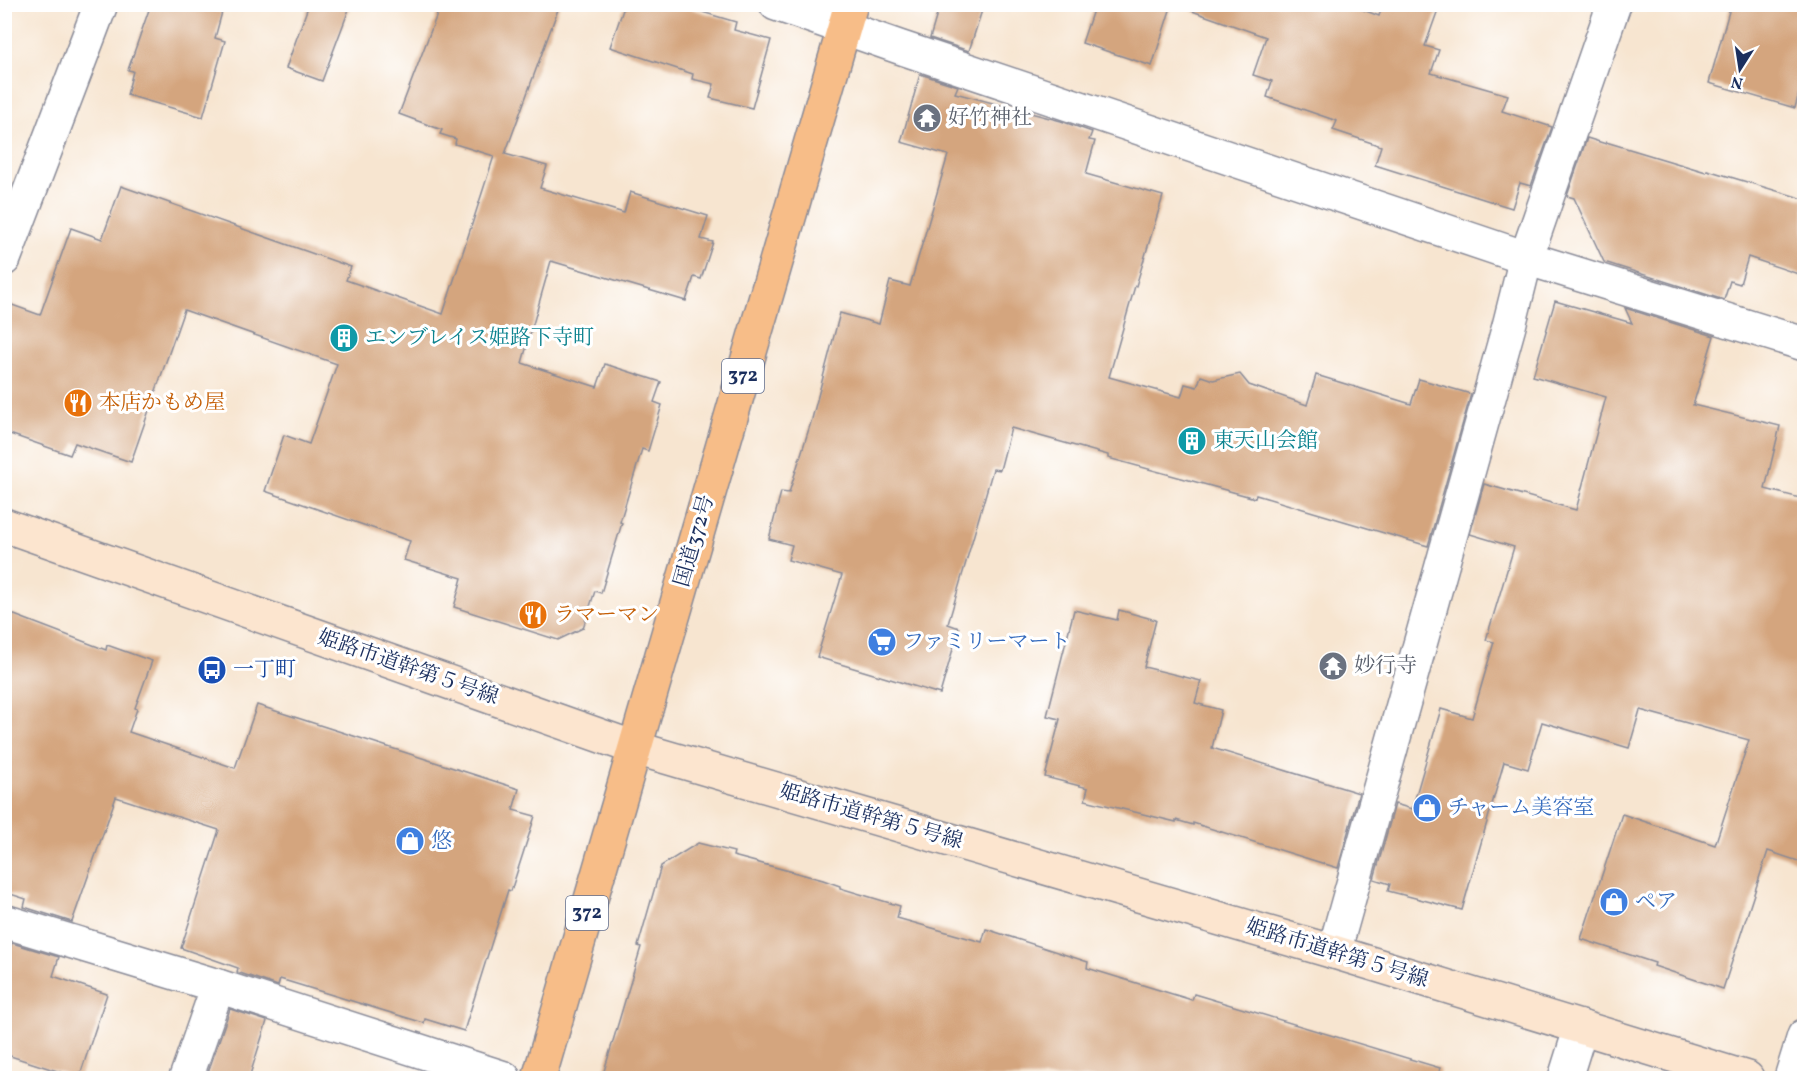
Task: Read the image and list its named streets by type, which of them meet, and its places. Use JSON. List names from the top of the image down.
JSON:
{
  "streets": {
    "highway": ["372", "国道372号"],
    "street": ["姫路市道幹第５号線"]
  },
  "crossings": [
    ["国道372号", "姫路市道幹第５号線"]
  ],
  "places": {
    "temple": ["好竹神社", "妙行寺"],
    "building": ["エンブレイス姫路下寺町", "東天山会館"],
    "restaurant": ["本店かもめ屋", "ラマーマン"],
    "supermarket": ["ファミリーマート"],
    "bus stop": ["一丁町"],
    "shop": ["チャーム美容室", "悠", "ペア"]
  },
  "north": "bottom"
}
